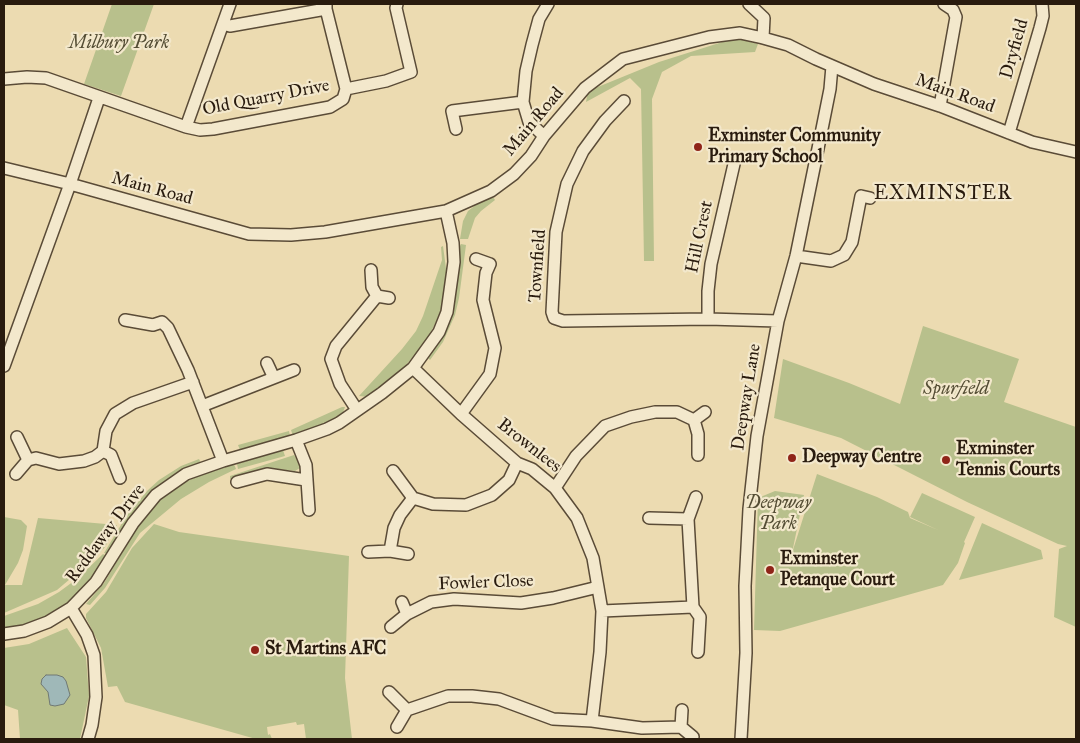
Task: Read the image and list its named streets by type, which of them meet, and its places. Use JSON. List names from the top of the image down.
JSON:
{
  "streets": {
    "street": [
      "Dryfield",
      "Main Road",
      "Old Quarry Drive",
      "Hill Crest",
      "Townfield",
      "Deepway Lane",
      "Brownlees",
      "Reddaway Drive",
      "Fowler Close"
    ]
  },
  "crossings": [
    ["Dryfield", "Main Road"],
    ["Main Road", "Deepway Lane"],
    ["Main Road", "Reddaway Drive"],
    ["Hill Crest", "Townfield"],
    ["Townfield", "Deepway Lane"],
    ["Brownlees", "Reddaway Drive"],
    ["Brownlees", "Fowler Close"]
  ],
  "districts": ["EXMINSTER"],
  "parks": ["Milbury Park", "Spurfield", "Deepway Park"],
  "places": [
    "Exminster Community Primary School",
    "Deepway Centre",
    "Exminster Tennis Courts",
    "Exminster Petanque Court",
    "St Martins AFC"
  ]
}
